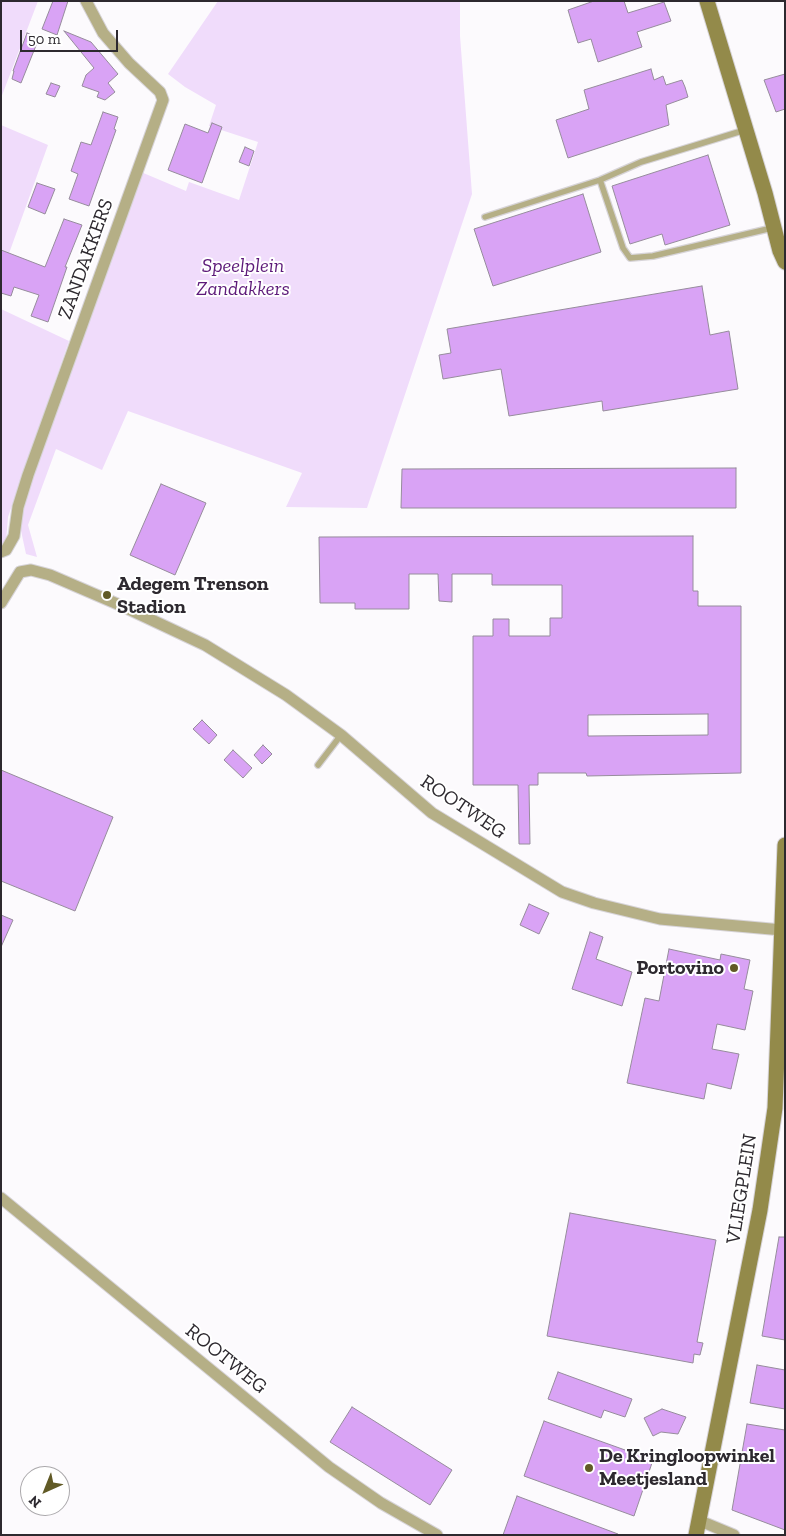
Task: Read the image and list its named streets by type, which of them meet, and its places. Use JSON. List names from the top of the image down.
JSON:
{
  "streets": {
    "street": ["ZANDAKKERS", "ROOTWEG", "VLIEGPLEIN"]
  },
  "crossings": [
    ["ROOTWEG", "VLIEGPLEIN"]
  ],
  "parks": ["Speelplein Zandakkers"],
  "places": ["Adegem Trenson Stadion", "Portovino", "De Kringloopwinkel Meetjesland"],
  "scale_bar": "50 m",
  "north": "bottom left"
}
